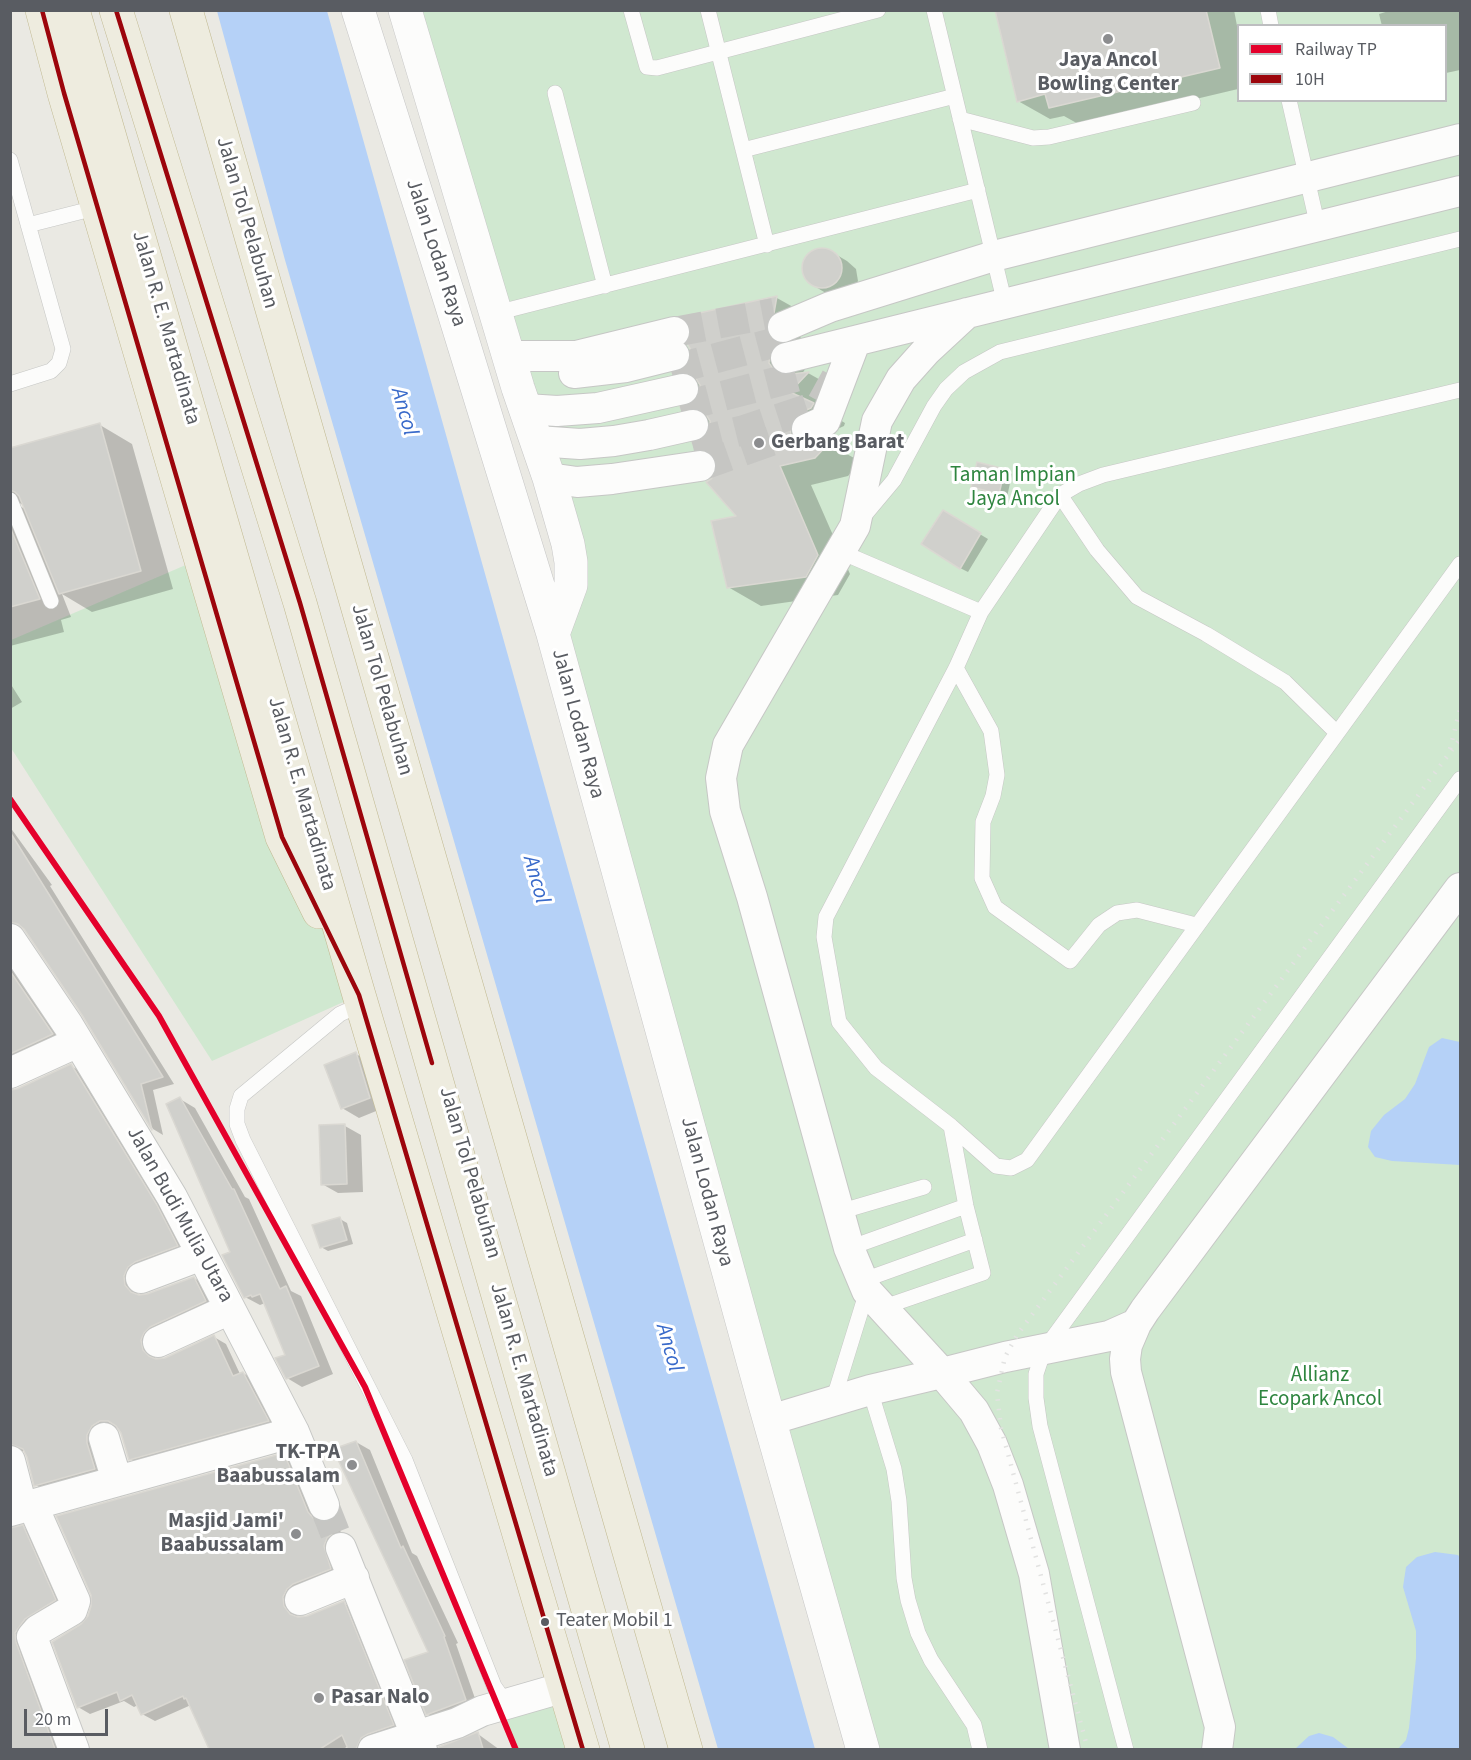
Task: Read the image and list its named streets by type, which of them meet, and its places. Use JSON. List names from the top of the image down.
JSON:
{
  "streets": {
    "highway": ["Jalan Tol Pelabuhan", "Jalan R. E. Martadinata"],
    "main road": ["Jalan Lodan Raya"],
    "street": ["Jalan Budi Mulia Utara"]
  },
  "water": ["Ancol"],
  "parks": ["Taman Impian Jaya Ancol", "Allianz Ecopark Ancol"],
  "places": [
    "Jaya Ancol Bowling Center",
    "Gerbang Barat",
    "TK-TPA Baabussalam",
    "Masjid Jami' Baabussalam",
    "Teater Mobil 1",
    "Pasar Nalo"
  ],
  "lines": ["transit line 10H", "rail line TP"],
  "legend": ["Railway TP", "10H"],
  "scale_bar": "20 m"
}
